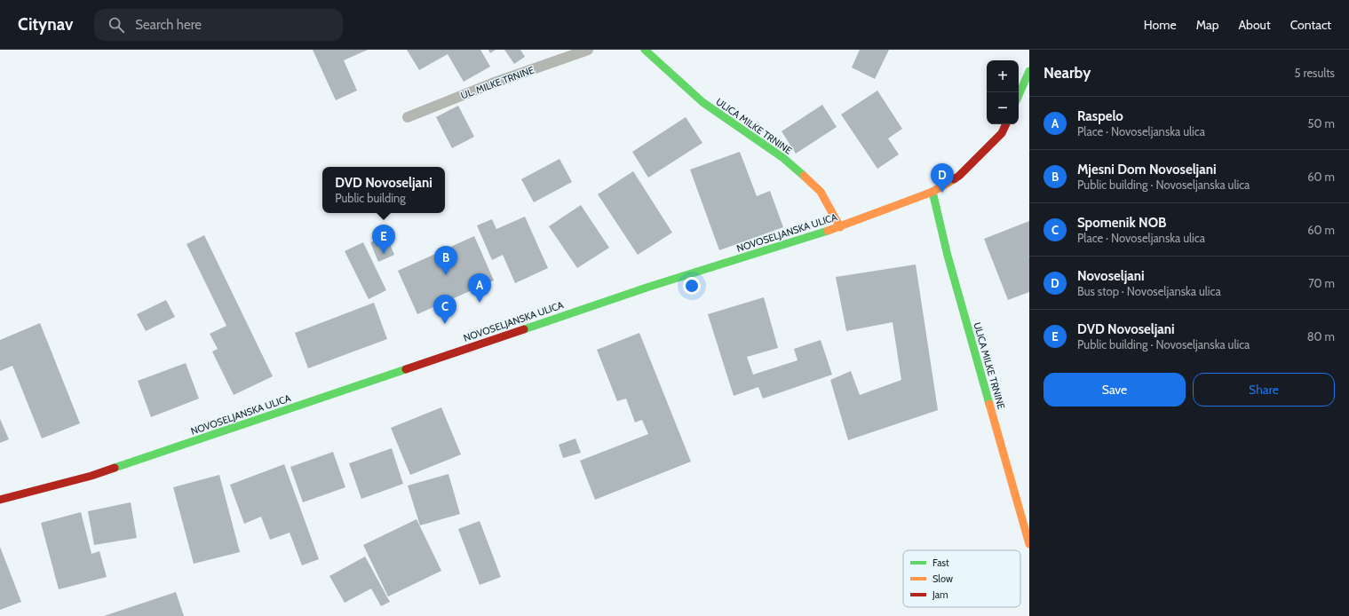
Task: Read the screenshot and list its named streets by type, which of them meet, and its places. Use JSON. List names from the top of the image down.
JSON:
{
  "streets": {
    "main road": ["ULICA MILKE TRNINE", "NOVOSELJANSKA ULICA"],
    "lane": ["UL. MILKE TRNINE"]
  },
  "crossings": [
    ["ULICA MILKE TRNINE", "NOVOSELJANSKA ULICA"]
  ],
  "legend": ["Fast", "Slow", "Jam"],
  "page": {
    "header": "Citynav",
    "search": "Search here",
    "nav": [
      "Home",
      "Map",
      "About",
      "Contact"
    ],
    "heading": ["Nearby", "5 results"],
    "map_buttons": ["+", "−"],
    "list": [
      {
        "mark": "A",
        "name": "Raspelo",
        "note": "Place · Novoseljanska ulica",
        "value": "50 m"
      },
      {
        "mark": "B",
        "name": "Mjesni Dom Novoseljani",
        "note": "Public building · Novoseljanska ulica",
        "value": "60 m"
      },
      {
        "mark": "C",
        "name": "Spomenik NOB",
        "note": "Place · Novoseljanska ulica",
        "value": "60 m"
      },
      {
        "mark": "D",
        "name": "Novoseljani",
        "note": "Bus stop · Novoseljanska ulica",
        "value": "70 m"
      },
      {
        "mark": "E",
        "name": "DVD Novoseljani",
        "note": "Public building · Novoseljanska ulica",
        "value": "80 m"
      }
    ],
    "pins": [
      "D",
      "E",
      "B",
      "A",
      "C"
    ],
    "popup": ["DVD Novoseljani", "Public building"],
    "buttons": ["Save", "Share"]
  }
}
